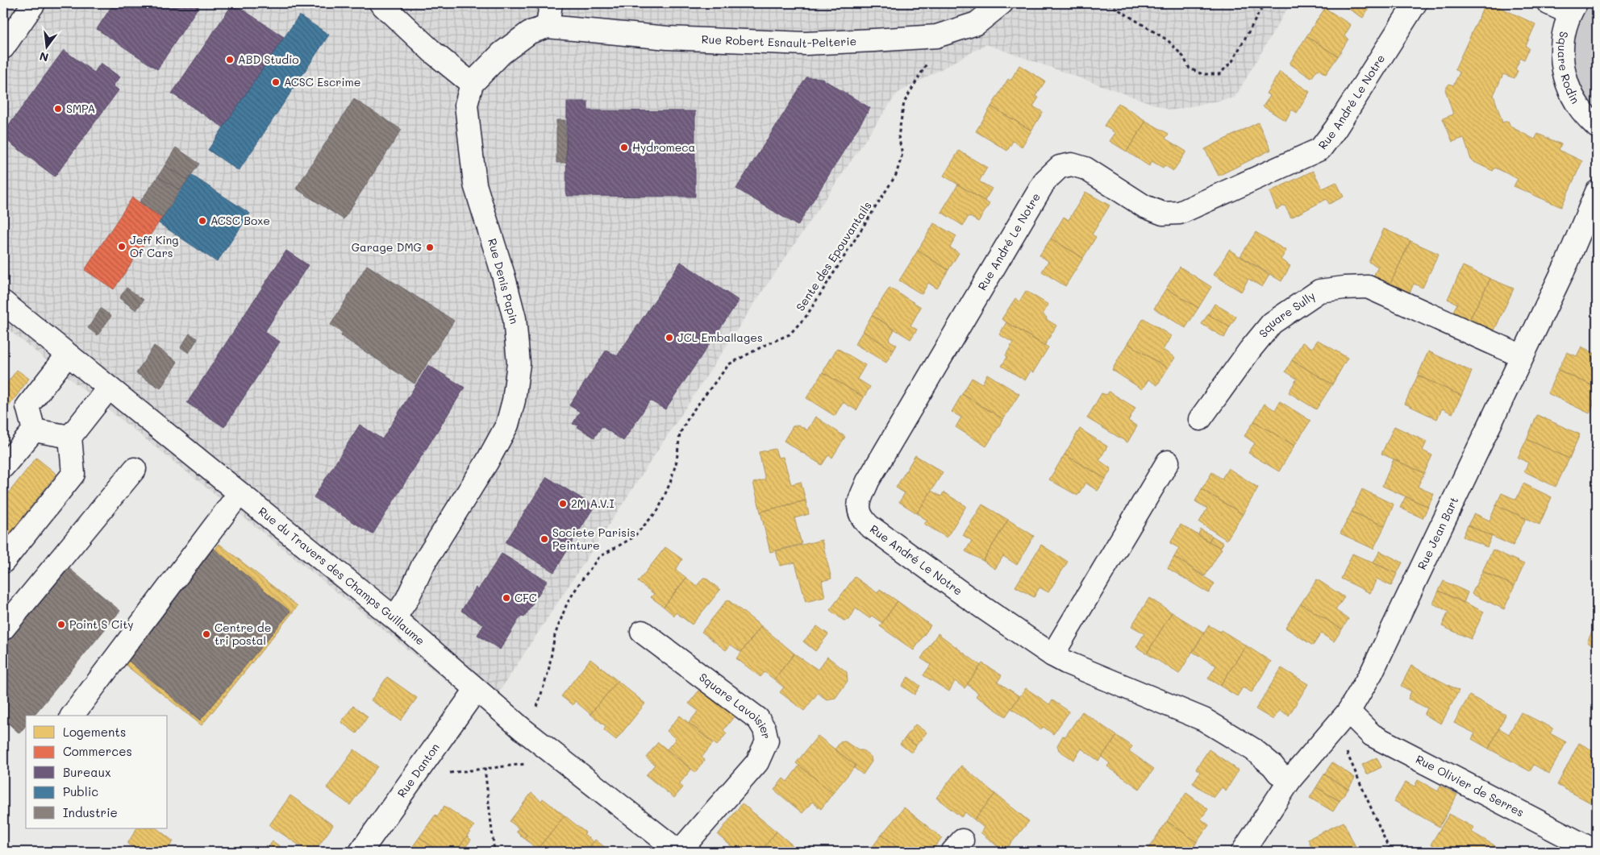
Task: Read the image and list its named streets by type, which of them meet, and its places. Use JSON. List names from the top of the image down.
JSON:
{
  "streets": {
    "street": [
      "Rue Robert Esnault-Pelterie",
      "Square Rodin",
      "Rue André Le Notre",
      "Rue Denis Papin",
      "Square Sully",
      "Rue Jean Bart",
      "Rue du Travers des Champs Guillaume",
      "Square Lavoisier",
      "Rue Danton",
      "Rue Olivier de Serres"
    ],
    "path": ["Sente des Epouvantails"]
  },
  "crossings": [
    ["Rue Robert Esnault-Pelterie", "Sente des Epouvantails"],
    ["Rue Robert Esnault-Pelterie", "Rue Denis Papin"],
    ["Rue André Le Notre", "Rue Jean Bart"],
    ["Sente des Epouvantails", "Rue du Travers des Champs Guillaume"],
    ["Rue Denis Papin", "Rue du Travers des Champs Guillaume"],
    ["Square Sully", "Rue Jean Bart"],
    ["Rue Jean Bart", "Rue Olivier de Serres"],
    ["Rue du Travers des Champs Guillaume", "Square Lavoisier"],
    ["Rue du Travers des Champs Guillaume", "Rue Danton"]
  ],
  "places": [
    "ABD Studio",
    "ACSC Escrime",
    "SMPA",
    "Hydromeca",
    "ACSC Boxe",
    "Jeff King Of Cars",
    "Garage DMG",
    "JCL Emballages",
    "2M A.V.I",
    "Societe Parisis Peinture",
    "CFC",
    "Point S City",
    "Centre de tri postal"
  ],
  "legend": [
    "Logements",
    "Commerces",
    "Bureaux",
    "Public",
    "Industrie"
  ],
  "north": "bottom"
}
